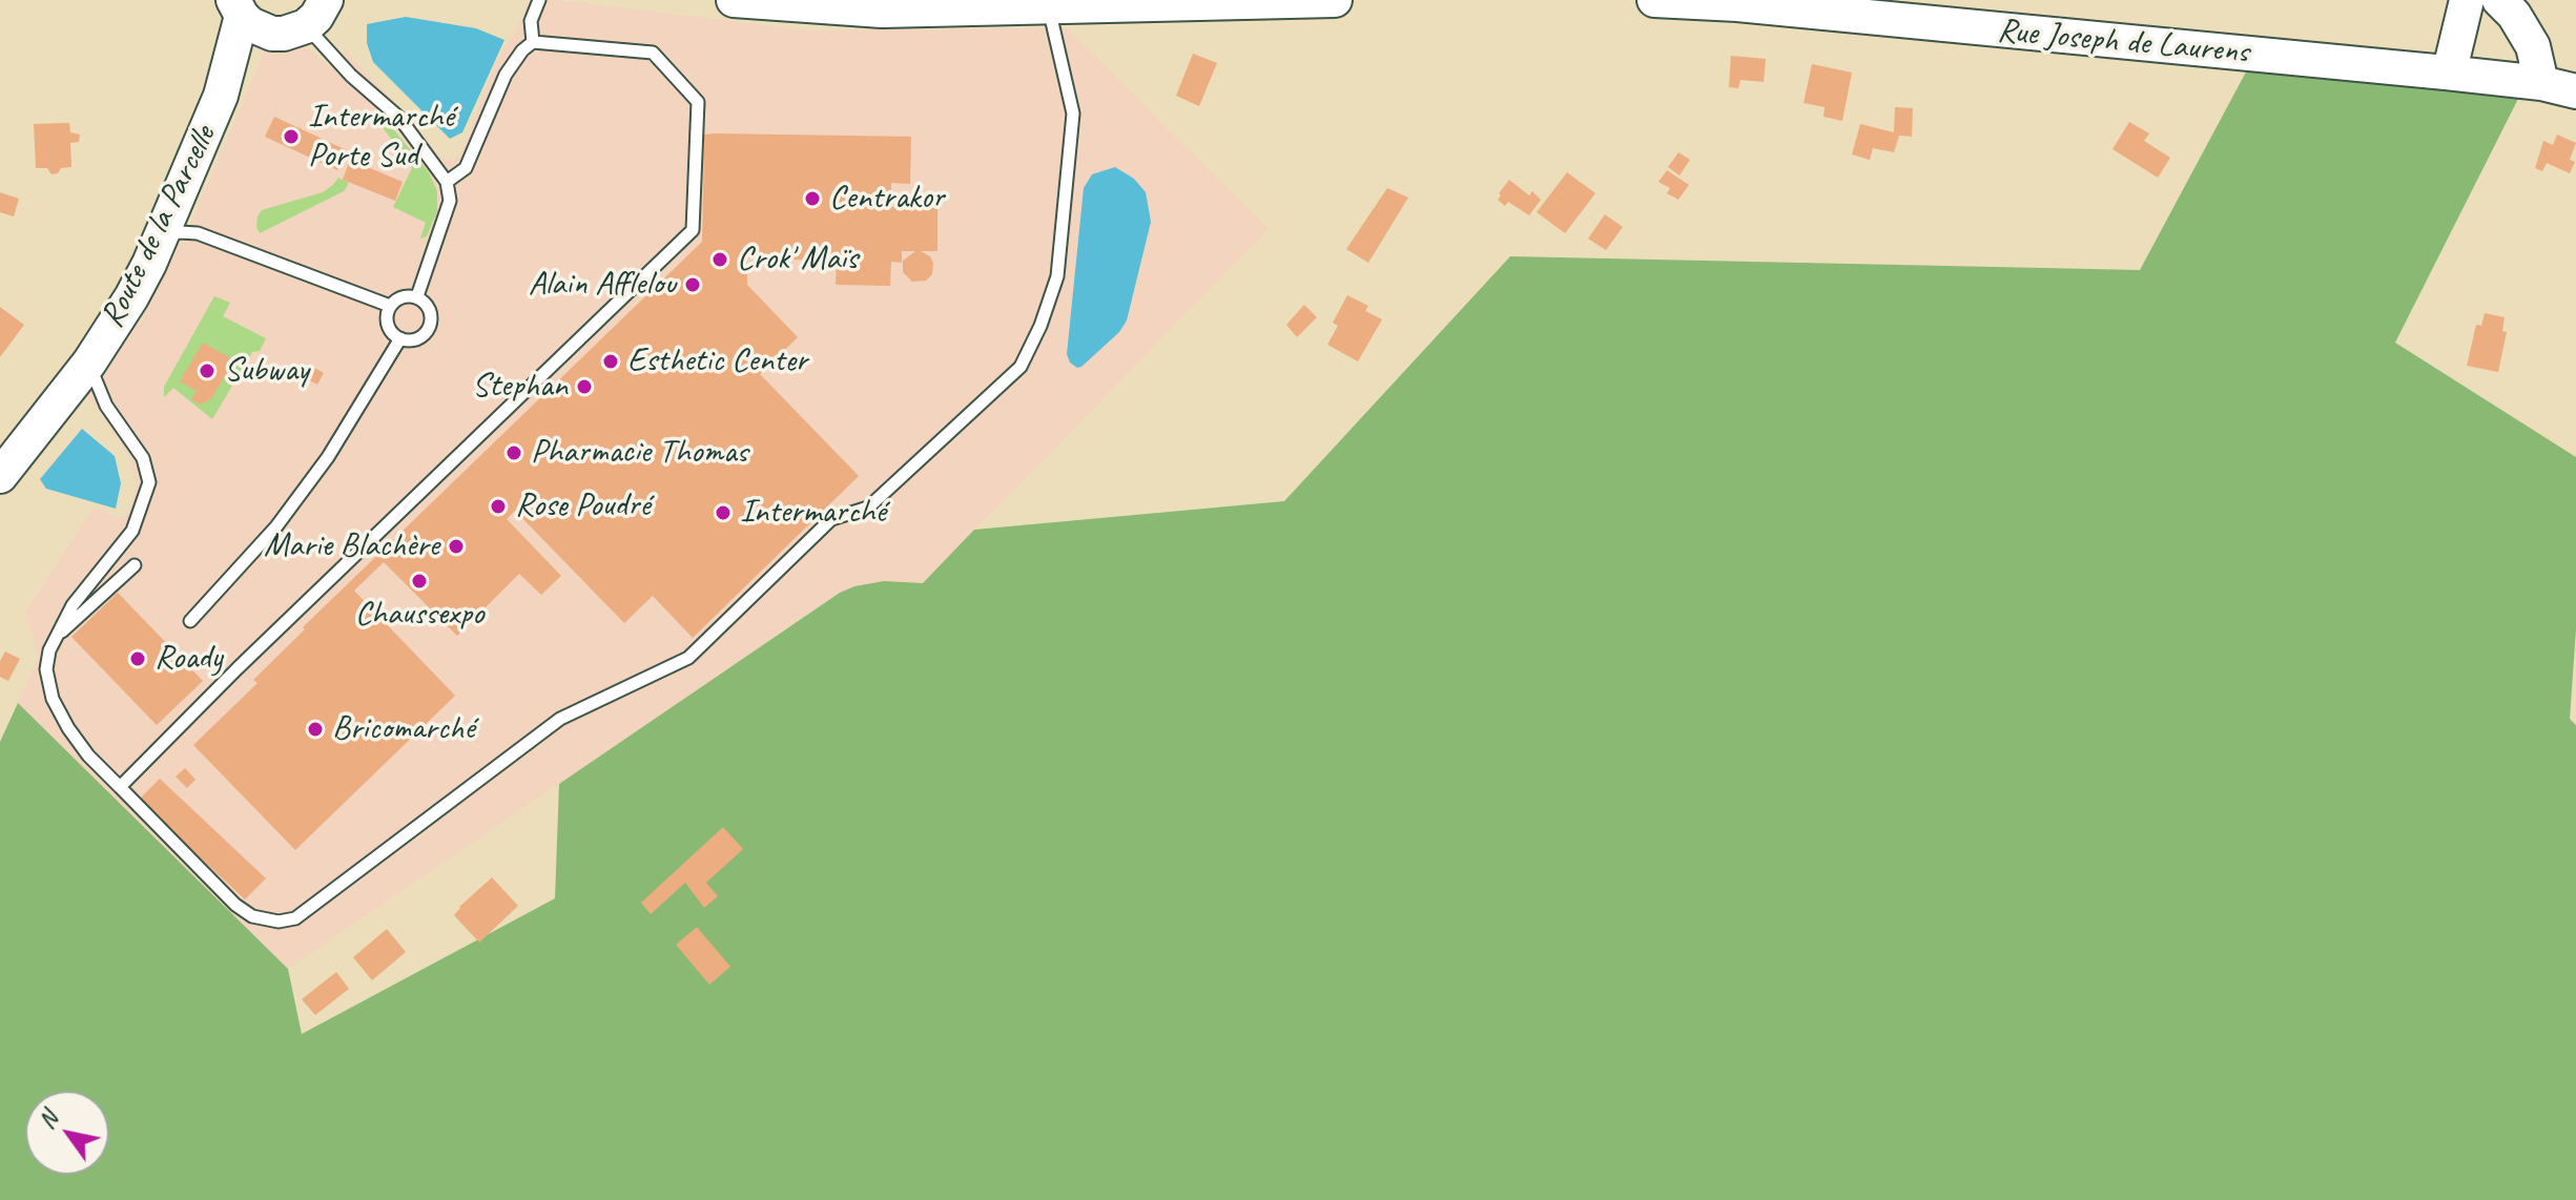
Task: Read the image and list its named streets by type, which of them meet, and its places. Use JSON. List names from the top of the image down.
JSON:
{
  "streets": {
    "main road": ["Rue Joseph de Laurens", "Route de la Parcelle"]
  },
  "places": [
    "Intermarché Porte Sud",
    "Centrakor",
    "Crok' Maïs",
    "Alain Afflelou",
    "Esthetic Center",
    "Subway",
    "Stephan",
    "Pharmacie Thomas",
    "Rose Poudré",
    "Intermarché",
    "Marie Blachère",
    "Chaussexpo",
    "Roady",
    "Bricomarché"
  ],
  "north": "top left"
}
